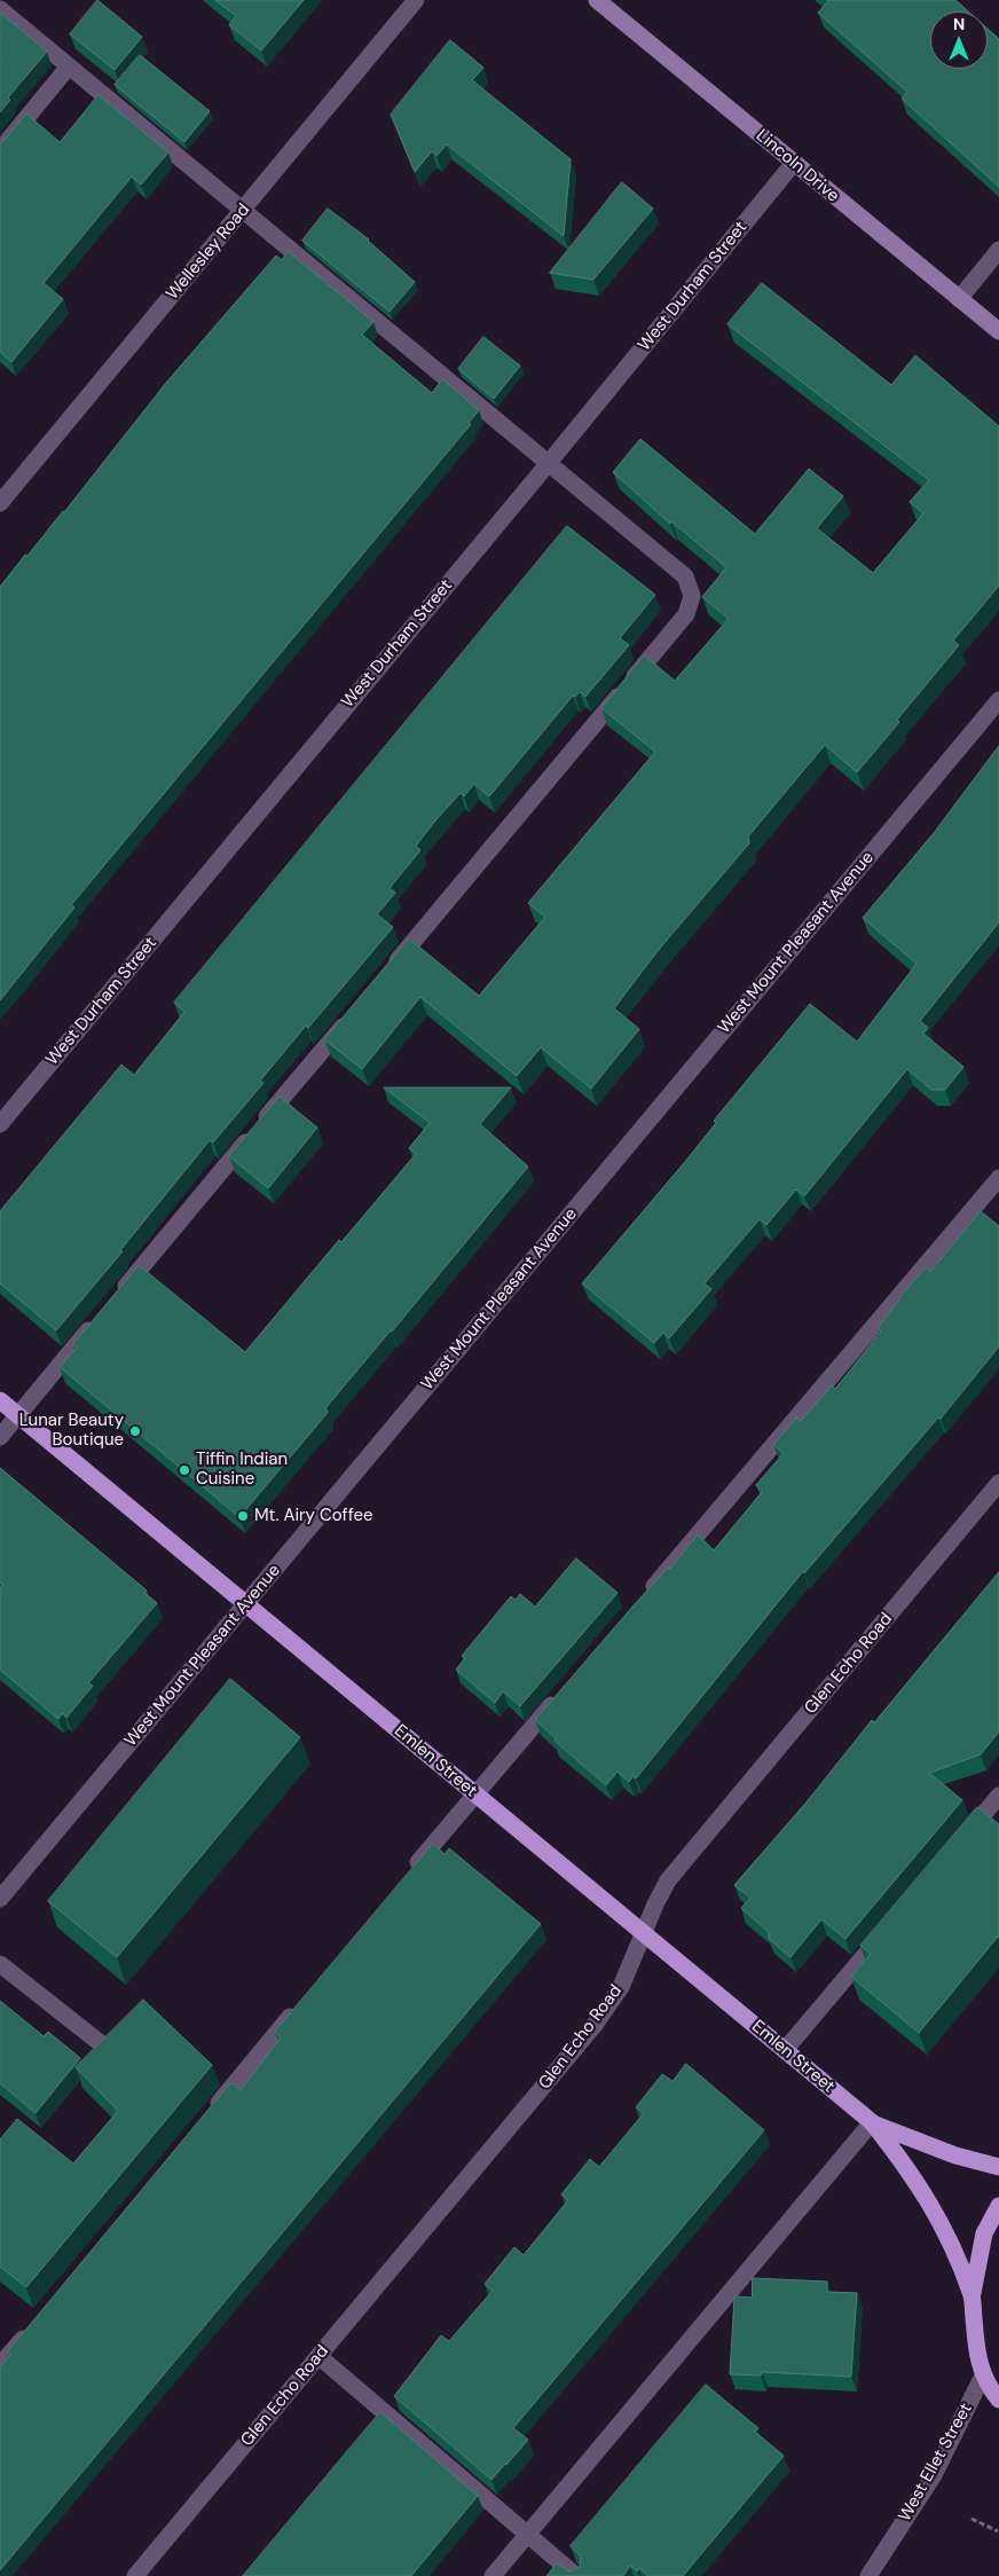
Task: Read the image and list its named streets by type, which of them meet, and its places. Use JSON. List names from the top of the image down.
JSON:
{
  "streets": {
    "main road": ["Lincoln Drive", "Emlen Street"],
    "street": [
      "Wellesley Road",
      "West Durham Street",
      "West Mount Pleasant Avenue",
      "Glen Echo Road",
      "West Ellet Street"
    ]
  },
  "crossings": [
    ["Lincoln Drive", "West Durham Street"],
    ["West Mount Pleasant Avenue", "Emlen Street"],
    ["Glen Echo Road", "Emlen Street"],
    ["Emlen Street", "West Ellet Street"]
  ],
  "places": ["Lunar Beauty Boutique", "Tiffin Indian Cuisine", "Mt. Airy Coffee"],
  "north": "top"
}
